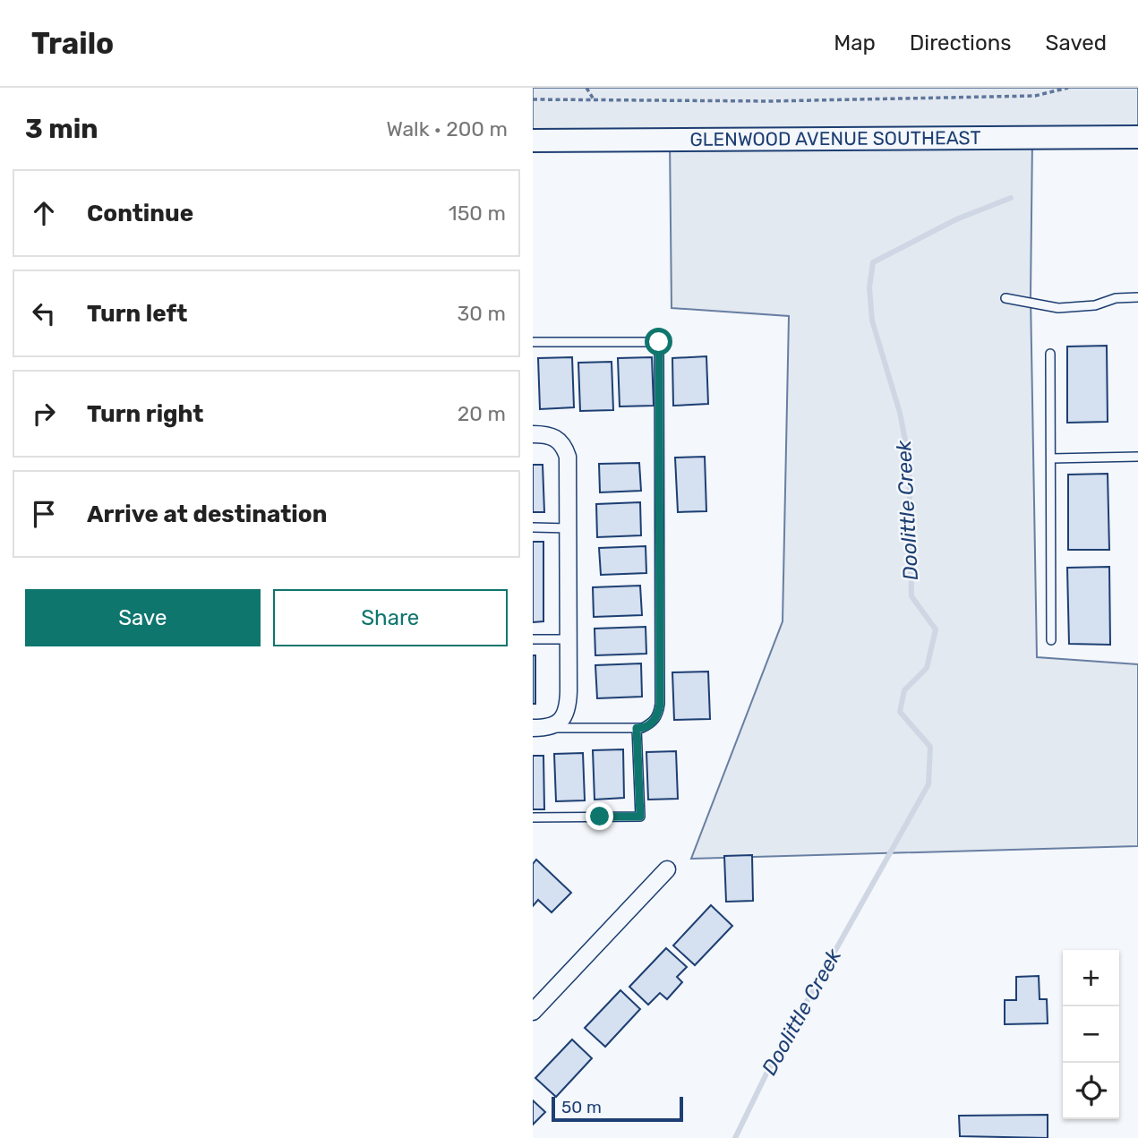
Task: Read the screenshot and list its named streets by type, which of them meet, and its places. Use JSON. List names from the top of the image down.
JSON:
{
  "streets": {
    "main road": ["GLENWOOD AVENUE SOUTHEAST"]
  },
  "water": ["Doolittle Creek"],
  "scale_bar": "50 m",
  "page": {
    "header": "Trailo",
    "nav": ["Map", "Directions", "Saved"],
    "heading": ["3 min", "Walk · 200 m"],
    "list": [
      ["Continue", "150 m"],
      ["Turn left", "30 m"],
      ["Turn right", "20 m"],
      "Arrive at destination"
    ],
    "buttons": ["Save", "Share"],
    "map_buttons": ["+", "−"],
    "scale": "50 m"
  }
}
